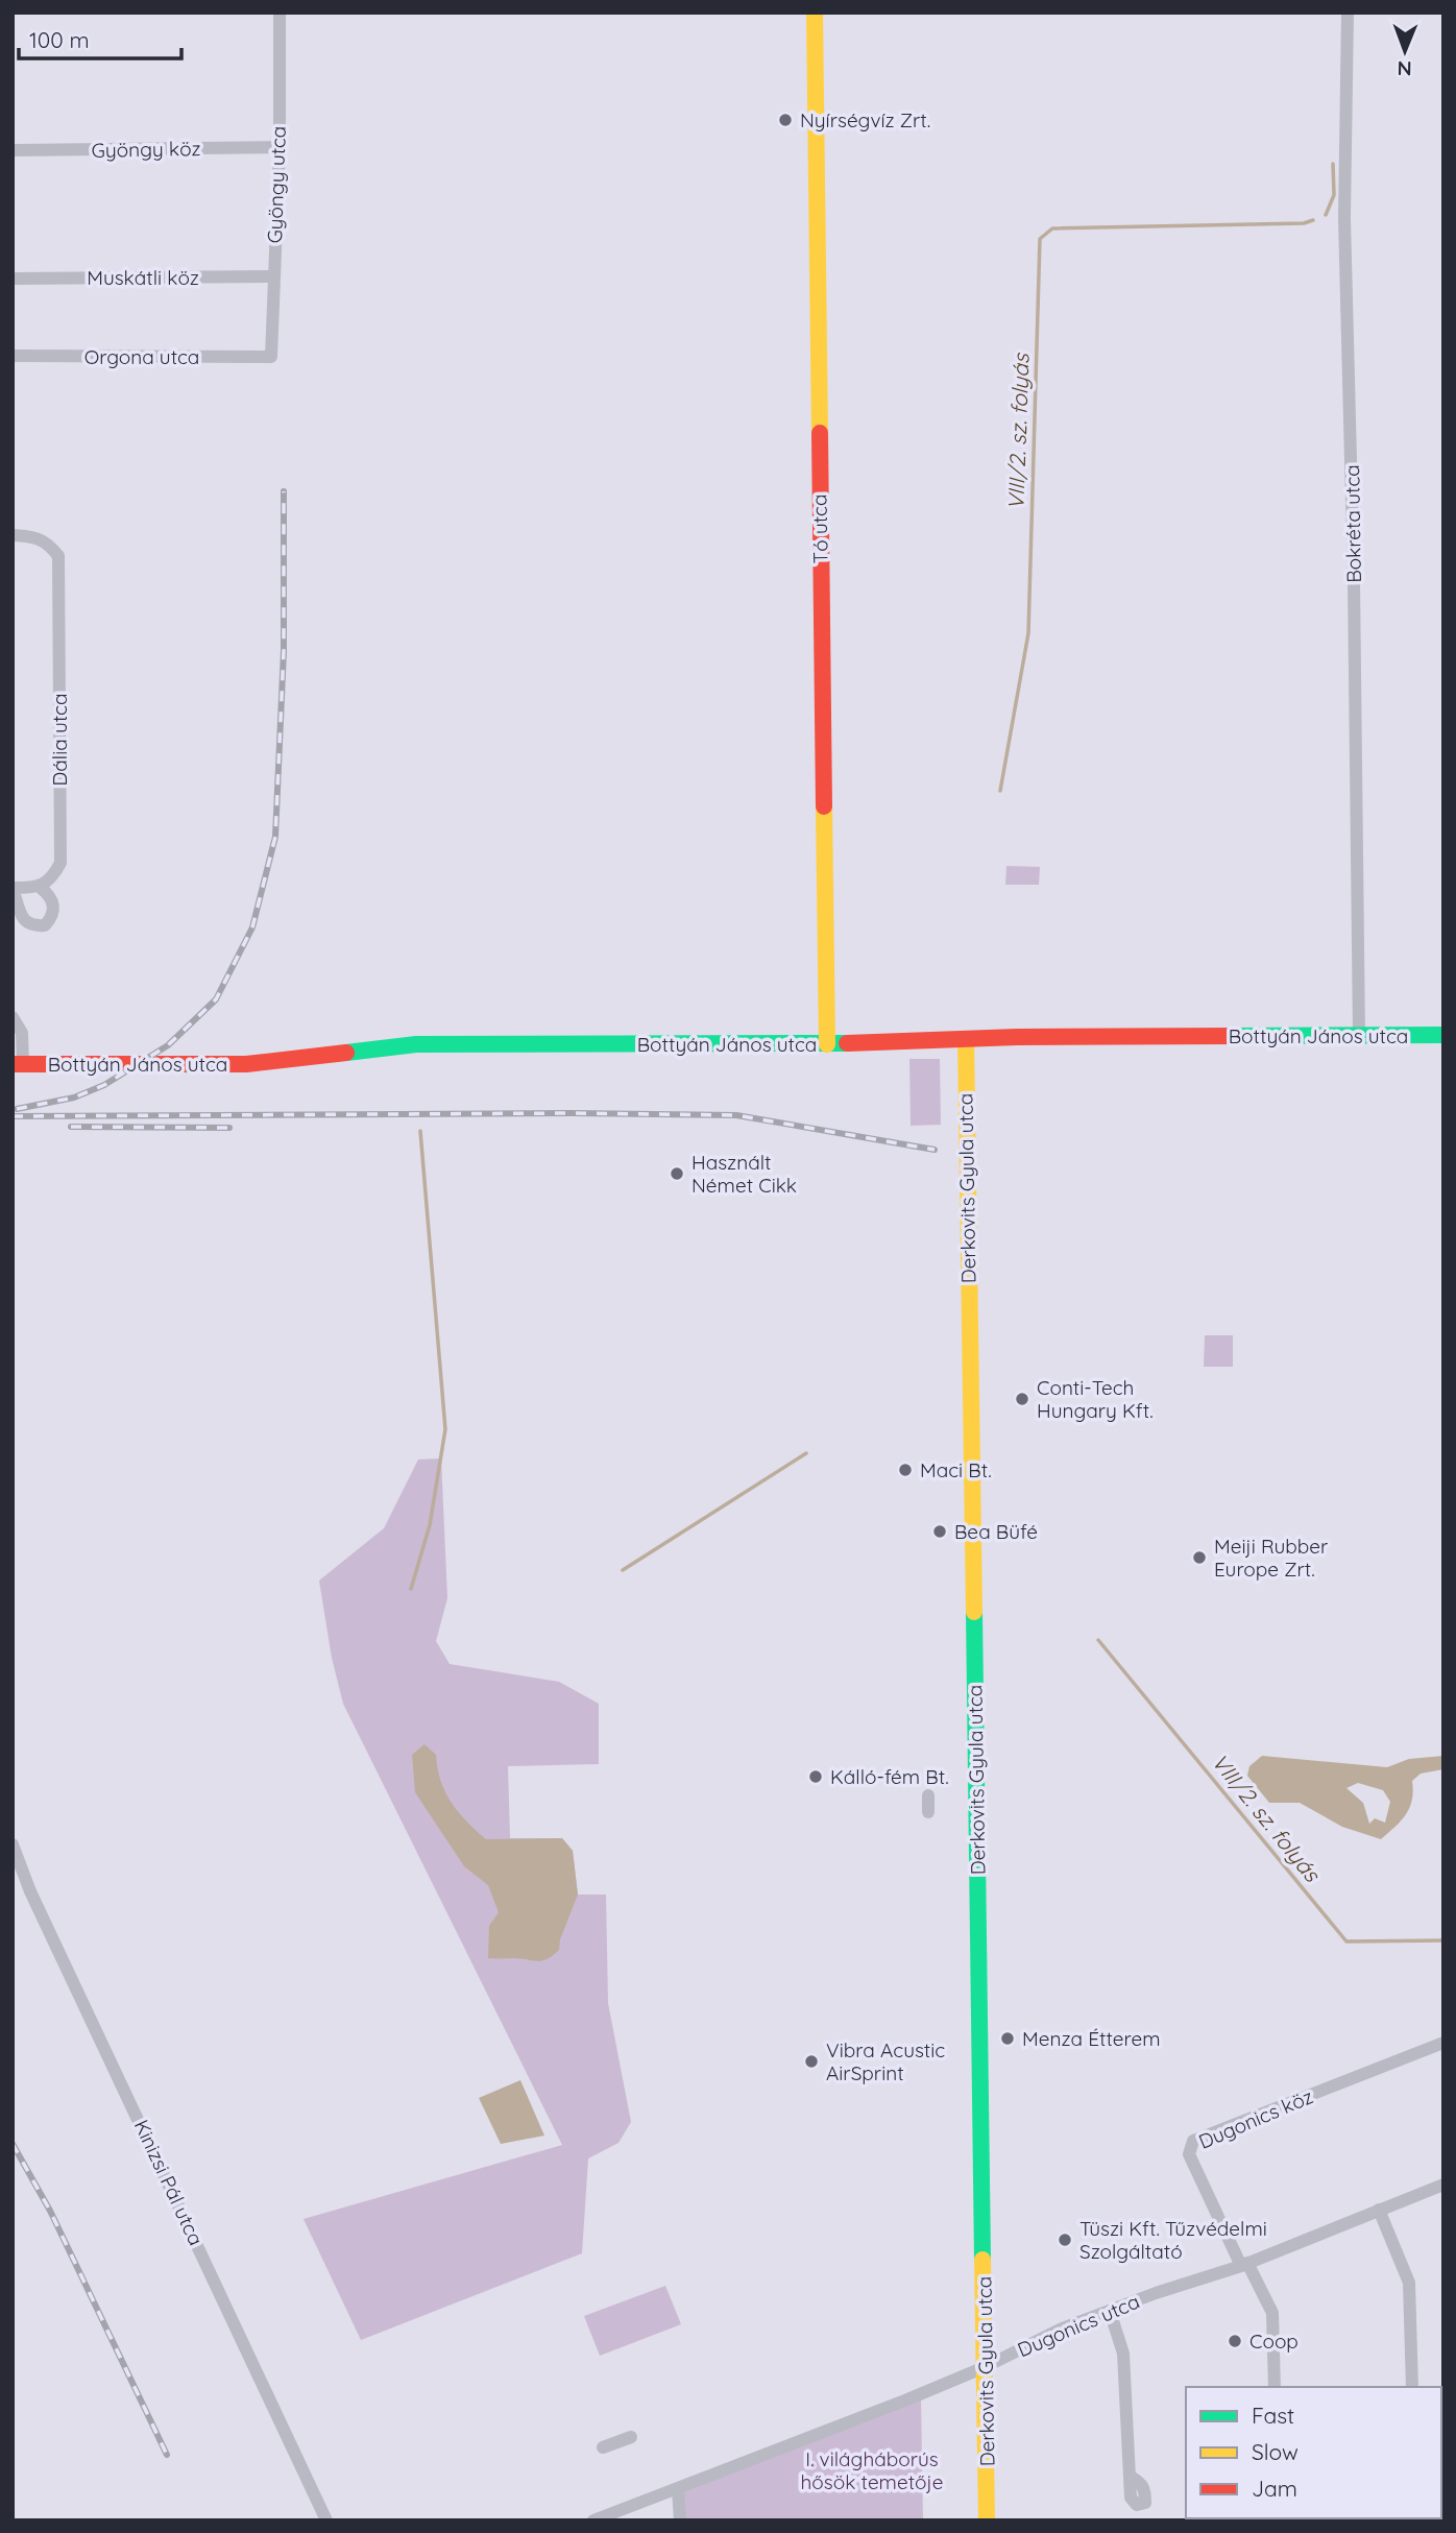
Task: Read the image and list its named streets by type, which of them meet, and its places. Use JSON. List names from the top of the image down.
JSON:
{
  "streets": {
    "street": [
      "Gyöngy köz",
      "Gyöngy utca",
      "Muskátli köz",
      "Orgona utca",
      "Bokréta utca",
      "Tó utca",
      "Dália utca",
      "Bottyán János utca",
      "Derkovits Gyula utca",
      "Dugonics köz",
      "Kinizsi Pál utca",
      "Dugonics utca"
    ]
  },
  "crossings": [
    ["Gyöngy köz", "Gyöngy utca"],
    ["Gyöngy utca", "Muskátli köz"],
    ["Gyöngy utca", "Orgona utca"],
    ["Bokréta utca", "Bottyán János utca"],
    ["Tó utca", "Bottyán János utca"],
    ["Bottyán János utca", "Derkovits Gyula utca"],
    ["Derkovits Gyula utca", "Dugonics utca"],
    ["Dugonics köz", "Dugonics utca"]
  ],
  "water": ["VIII/2. sz. folyás"],
  "parks": ["I. világháborús hősök temetője"],
  "places": [
    "Nyírségvíz Zrt.",
    "Használt Német Cikk",
    "Conti-Tech Hungary Kft.",
    "Maci Bt.",
    "Bea Büfé",
    "Meiji Rubber Europe Zrt.",
    "Kálló-fém Bt.",
    "Menza Étterem",
    "Vibra Acustic AirSprint",
    "Tüszi Kft. Tűzvédelmi Szolgáltató",
    "Coop"
  ],
  "legend": ["Fast", "Slow", "Jam"],
  "scale_bar": "100 m",
  "north": "bottom"
}
